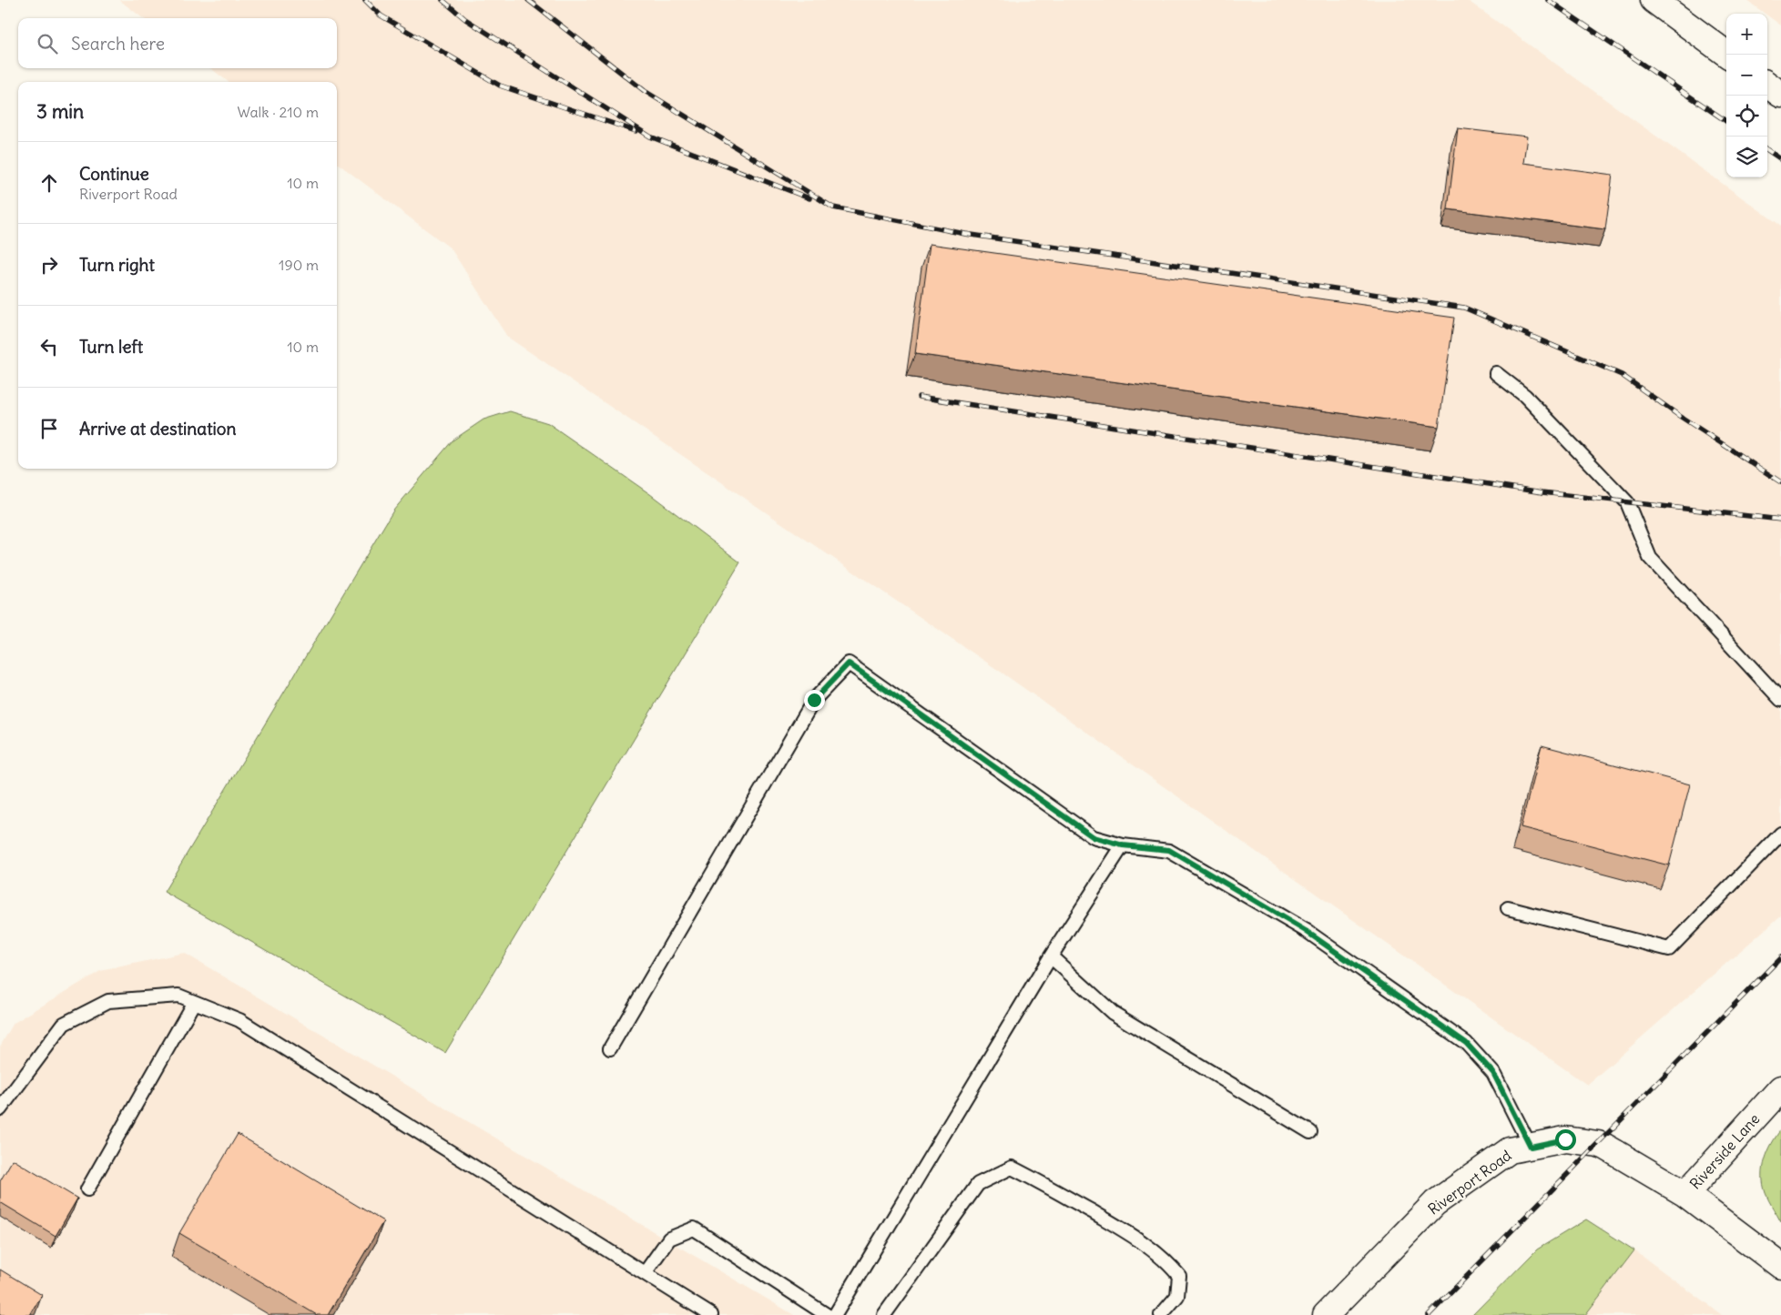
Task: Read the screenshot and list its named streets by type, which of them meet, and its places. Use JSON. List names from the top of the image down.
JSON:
{
  "streets": {
    "street": ["Riverside Lane", "Riverport Road"]
  },
  "crossings": [
    ["Riverside Lane", "Riverport Road"]
  ],
  "page": {
    "map_buttons": ["+", "−"],
    "search": "Search here",
    "heading": ["3 min", "Walk · 210 m"],
    "list": [
      ["Continue", "Riverport Road", "10 m"],
      ["Turn right", "190 m"],
      ["Turn left", "10 m"],
      "Arrive at destination"
    ]
  }
}
